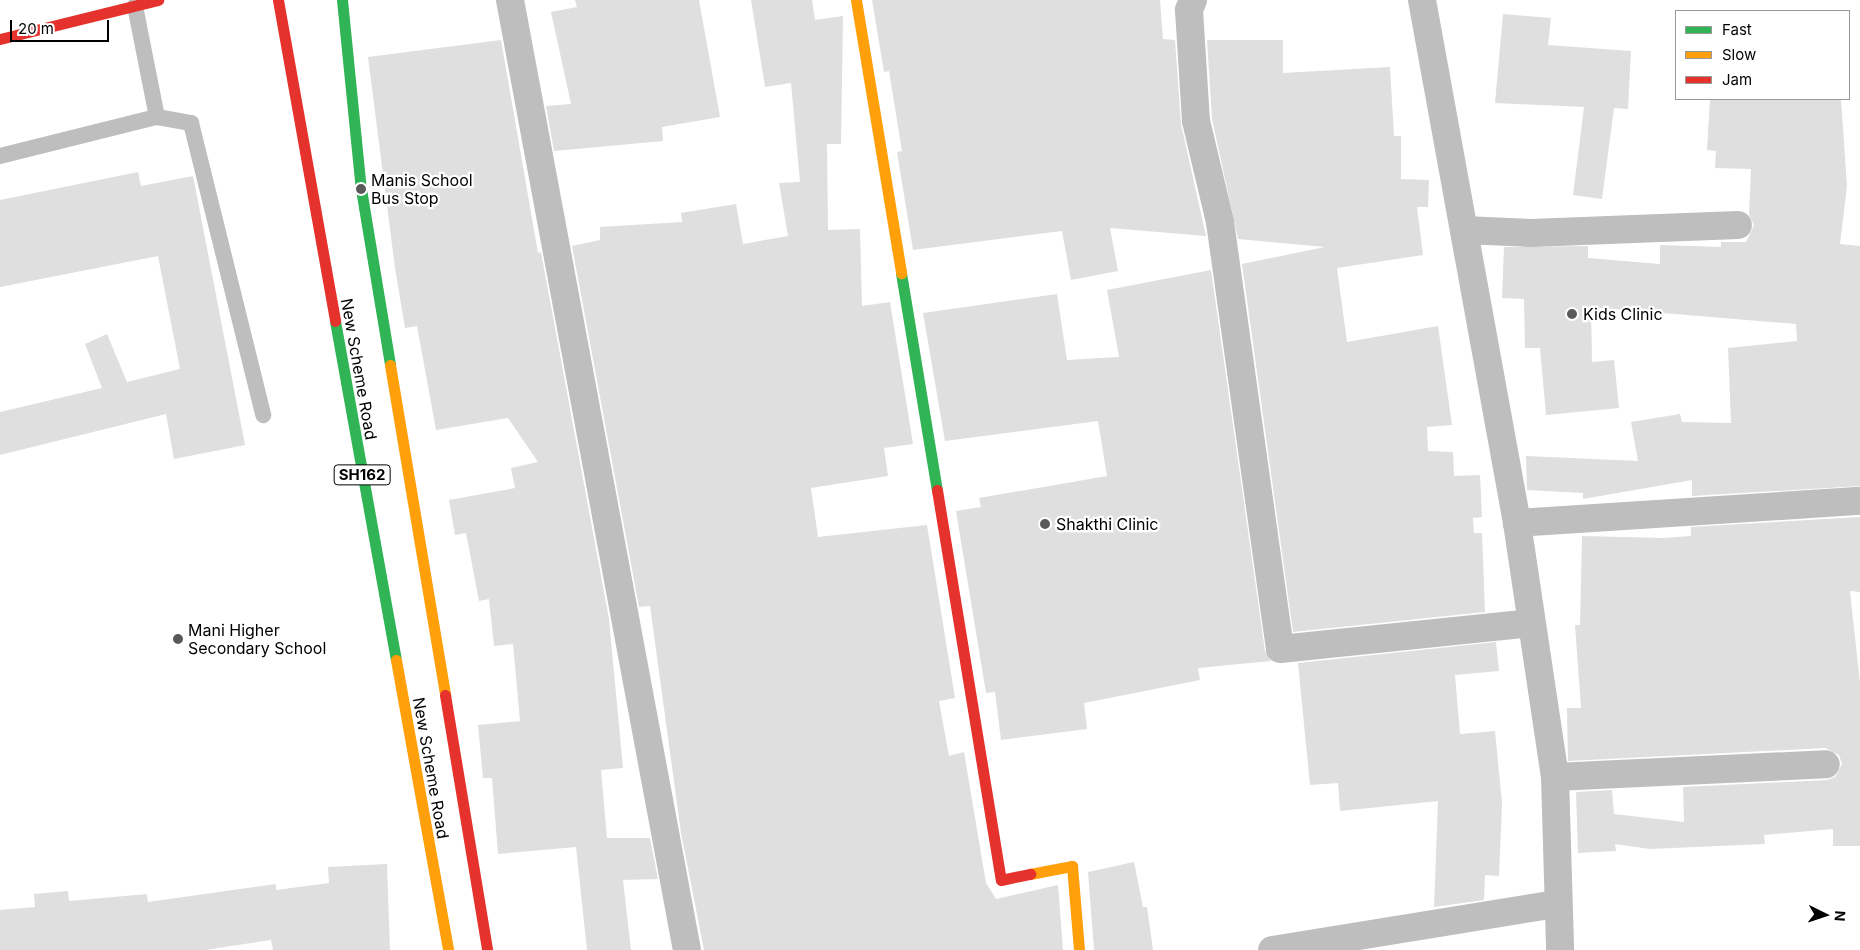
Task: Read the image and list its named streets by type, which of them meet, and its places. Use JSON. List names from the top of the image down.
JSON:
{
  "streets": {
    "main road": ["New Scheme Road", "SH162"]
  },
  "places": [
    "Manis School Bus Stop",
    "Kids Clinic",
    "Shakthi Clinic",
    "Mani Higher Secondary School"
  ],
  "legend": ["Fast", "Slow", "Jam"],
  "scale_bar": "20 m",
  "north": "right"
}
